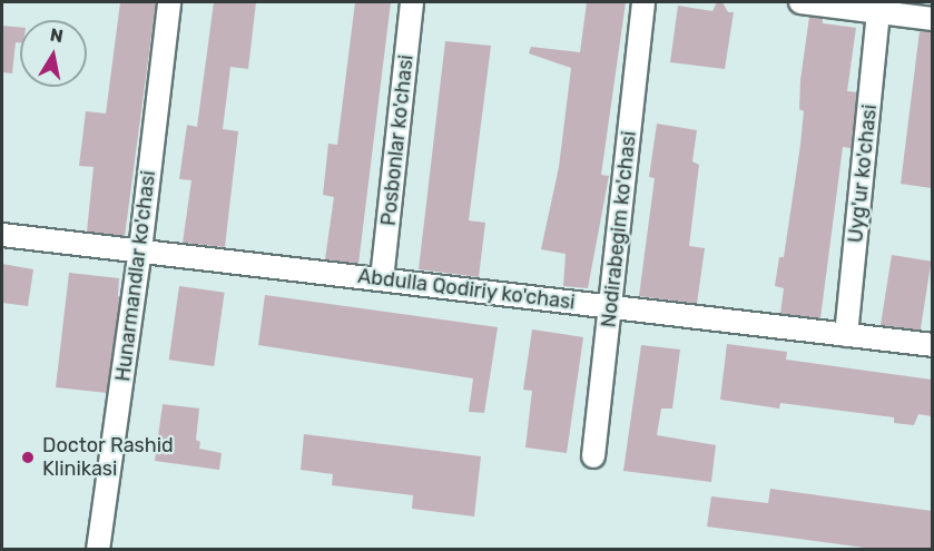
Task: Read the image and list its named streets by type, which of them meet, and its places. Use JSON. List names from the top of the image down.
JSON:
{
  "streets": {
    "street": [
      "Posbonlar ko'chasi",
      "Uyg'ur ko'chasi",
      "Nodirabegim ko'chasi",
      "Hunarmandlar ko'chasi",
      "Abdulla Qodiriy ko'chasi"
    ]
  },
  "crossings": [
    ["Posbonlar ko'chasi", "Abdulla Qodiriy ko'chasi"],
    ["Uyg'ur ko'chasi", "Abdulla Qodiriy ko'chasi"],
    ["Nodirabegim ko'chasi", "Abdulla Qodiriy ko'chasi"],
    ["Hunarmandlar ko'chasi", "Abdulla Qodiriy ko'chasi"]
  ],
  "places": ["Doctor Rashid Klinikasi"],
  "north": "top"
}
